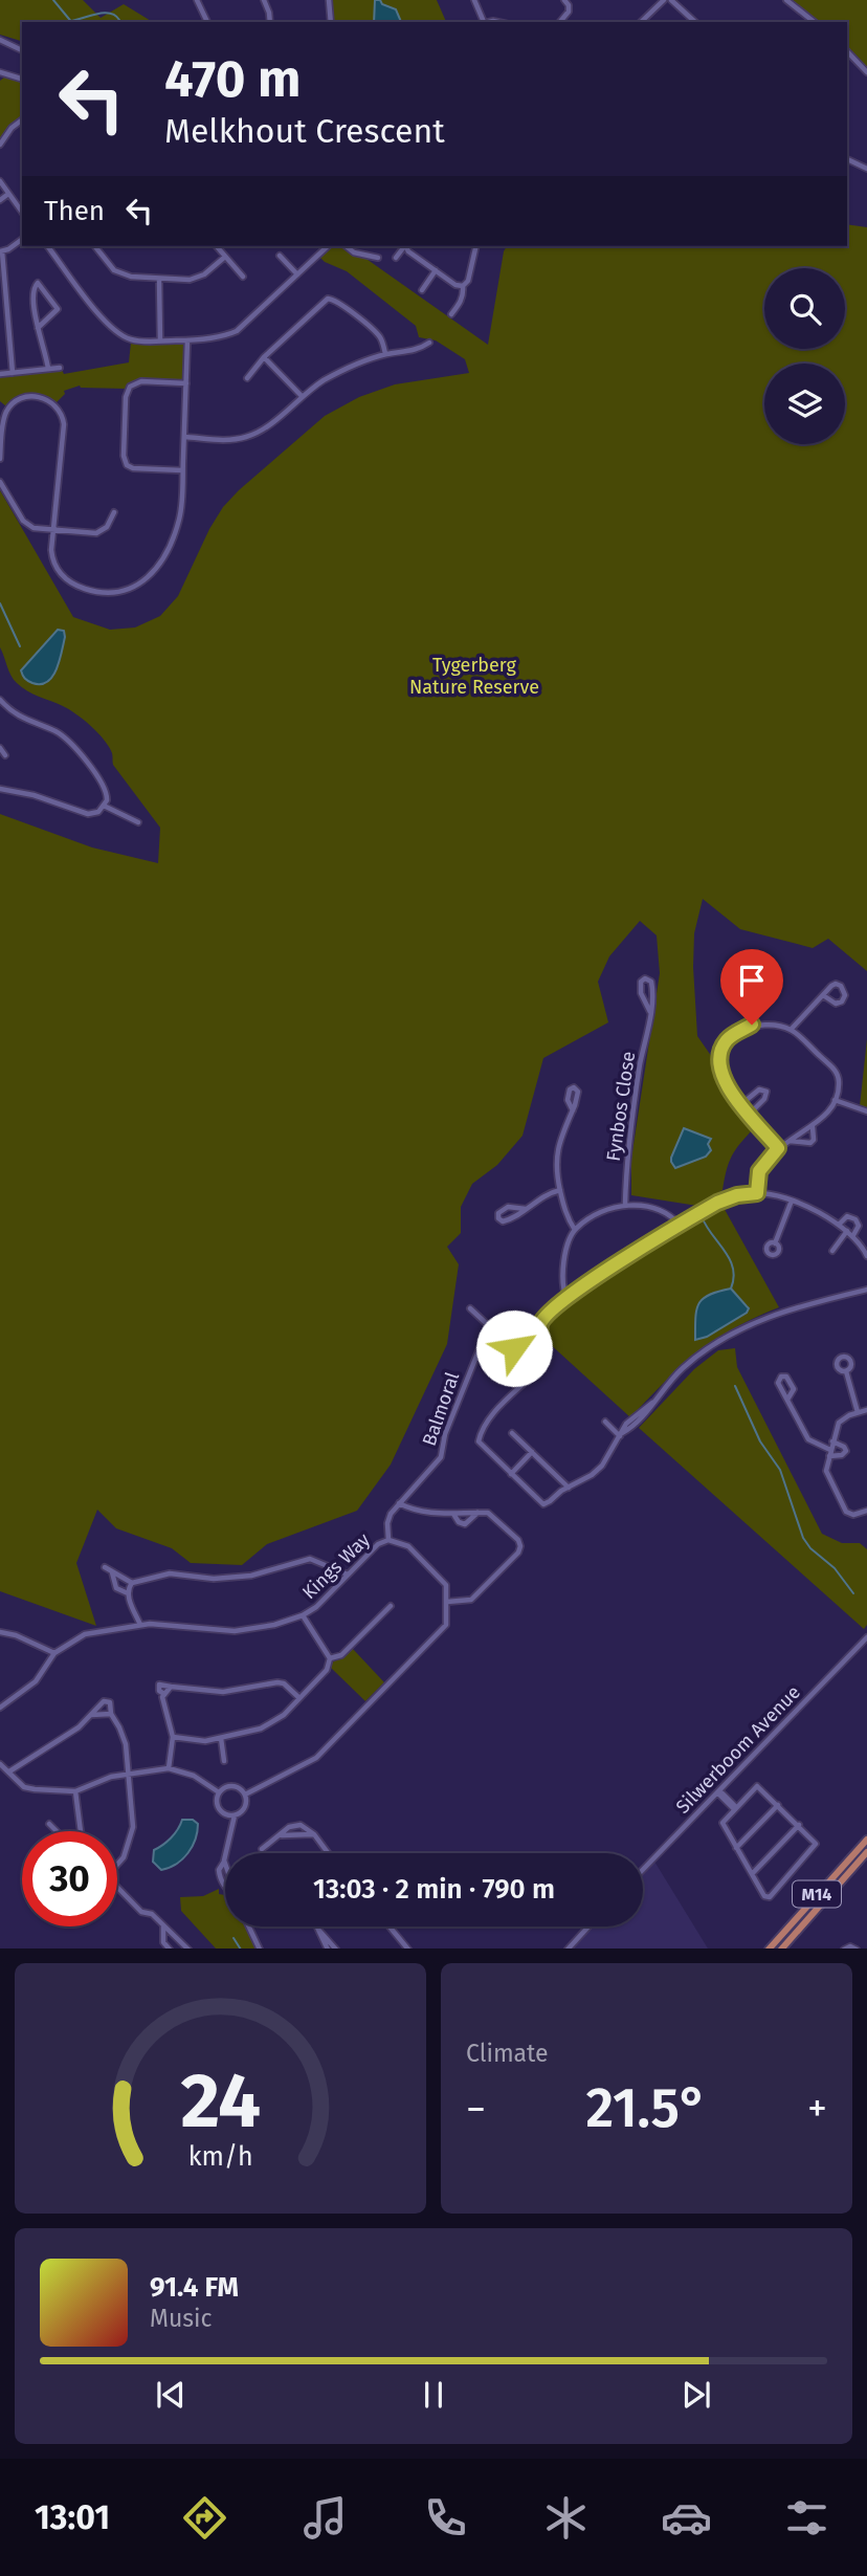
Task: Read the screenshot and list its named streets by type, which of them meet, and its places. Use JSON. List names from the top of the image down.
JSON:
{
  "streets": {
    "main road": ["M14"],
    "street": [
      "Fynbos Close",
      "Balmoral",
      "Kings Way",
      "Silwerboom Avenue"
    ]
  },
  "parks": ["Tygerberg Nature Reserve"],
  "page": {
    "turn": ["470 m", "Melkhout Crescent"],
    "then": "Then",
    "limit": "30",
    "trip": "13:03 · 2 min · 790 m",
    "tile": "Climate",
    "heat": ["−", "21.5°", "+"],
    "song": ["91.4 FM", "Music"],
    "tabs": "13:01",
    "gauge": ["24", "km/h"]
  }
}
